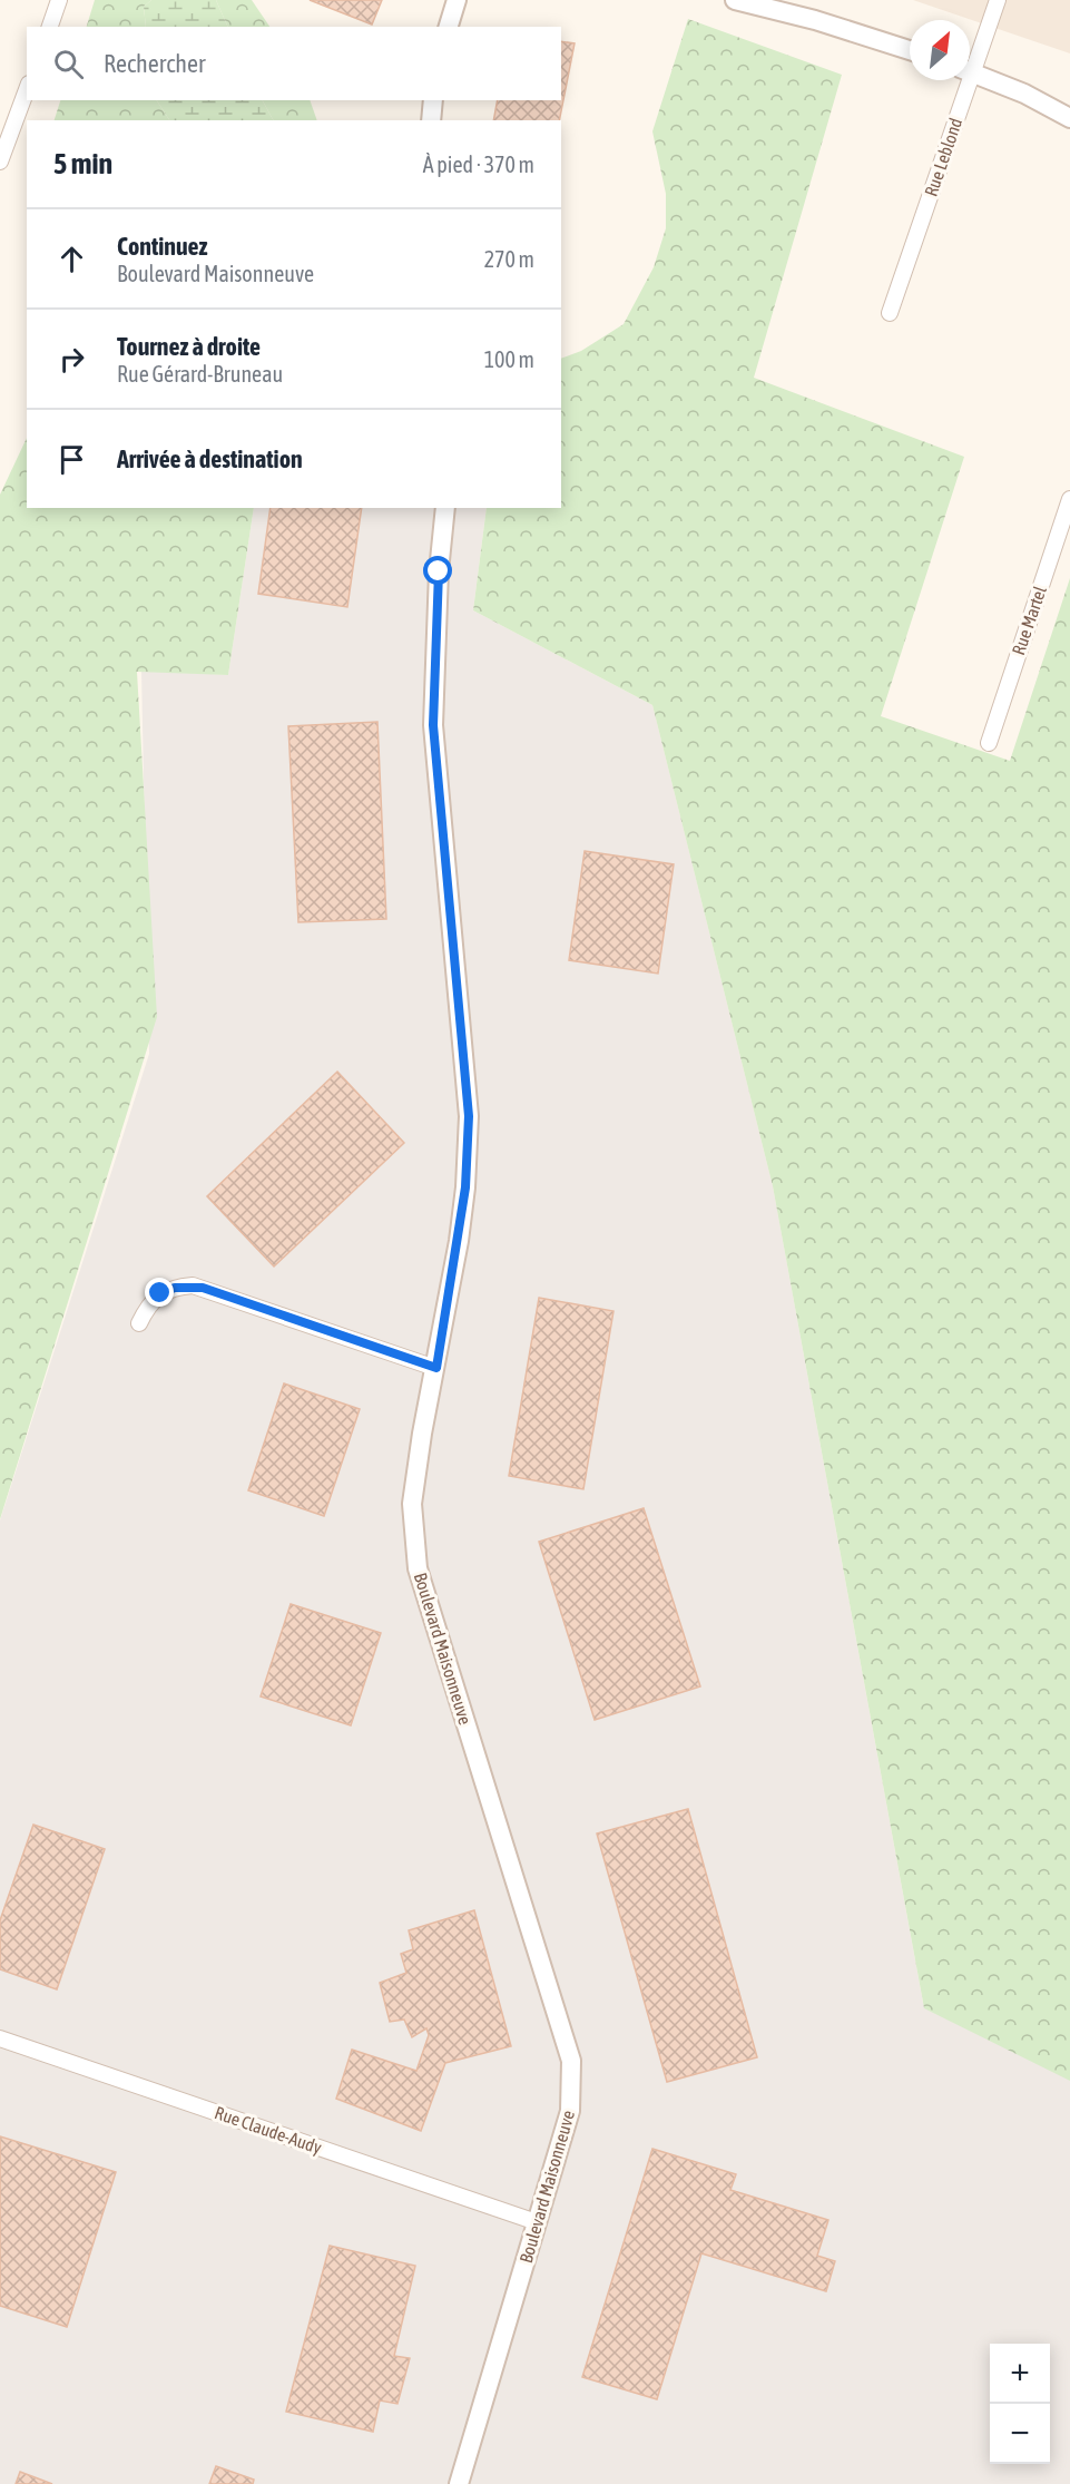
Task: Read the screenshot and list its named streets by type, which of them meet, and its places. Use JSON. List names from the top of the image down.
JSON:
{
  "streets": {
    "street": [
      "Rue Leblond",
      "Rue Martel",
      "Boulevard Maisonneuve",
      "Rue Claude-Audy"
    ]
  },
  "crossings": [
    ["Boulevard Maisonneuve", "Rue Claude-Audy"]
  ],
  "north": "top right",
  "page": {
    "search": "Rechercher",
    "heading": ["5 min", "À pied · 370 m"],
    "list": [
      ["Continuez", "Boulevard Maisonneuve", "270 m"],
      ["Tournez à droite", "Rue Gérard-Bruneau", "100 m"],
      "Arrivée à destination"
    ],
    "map_buttons": ["+", "−"]
  }
}
